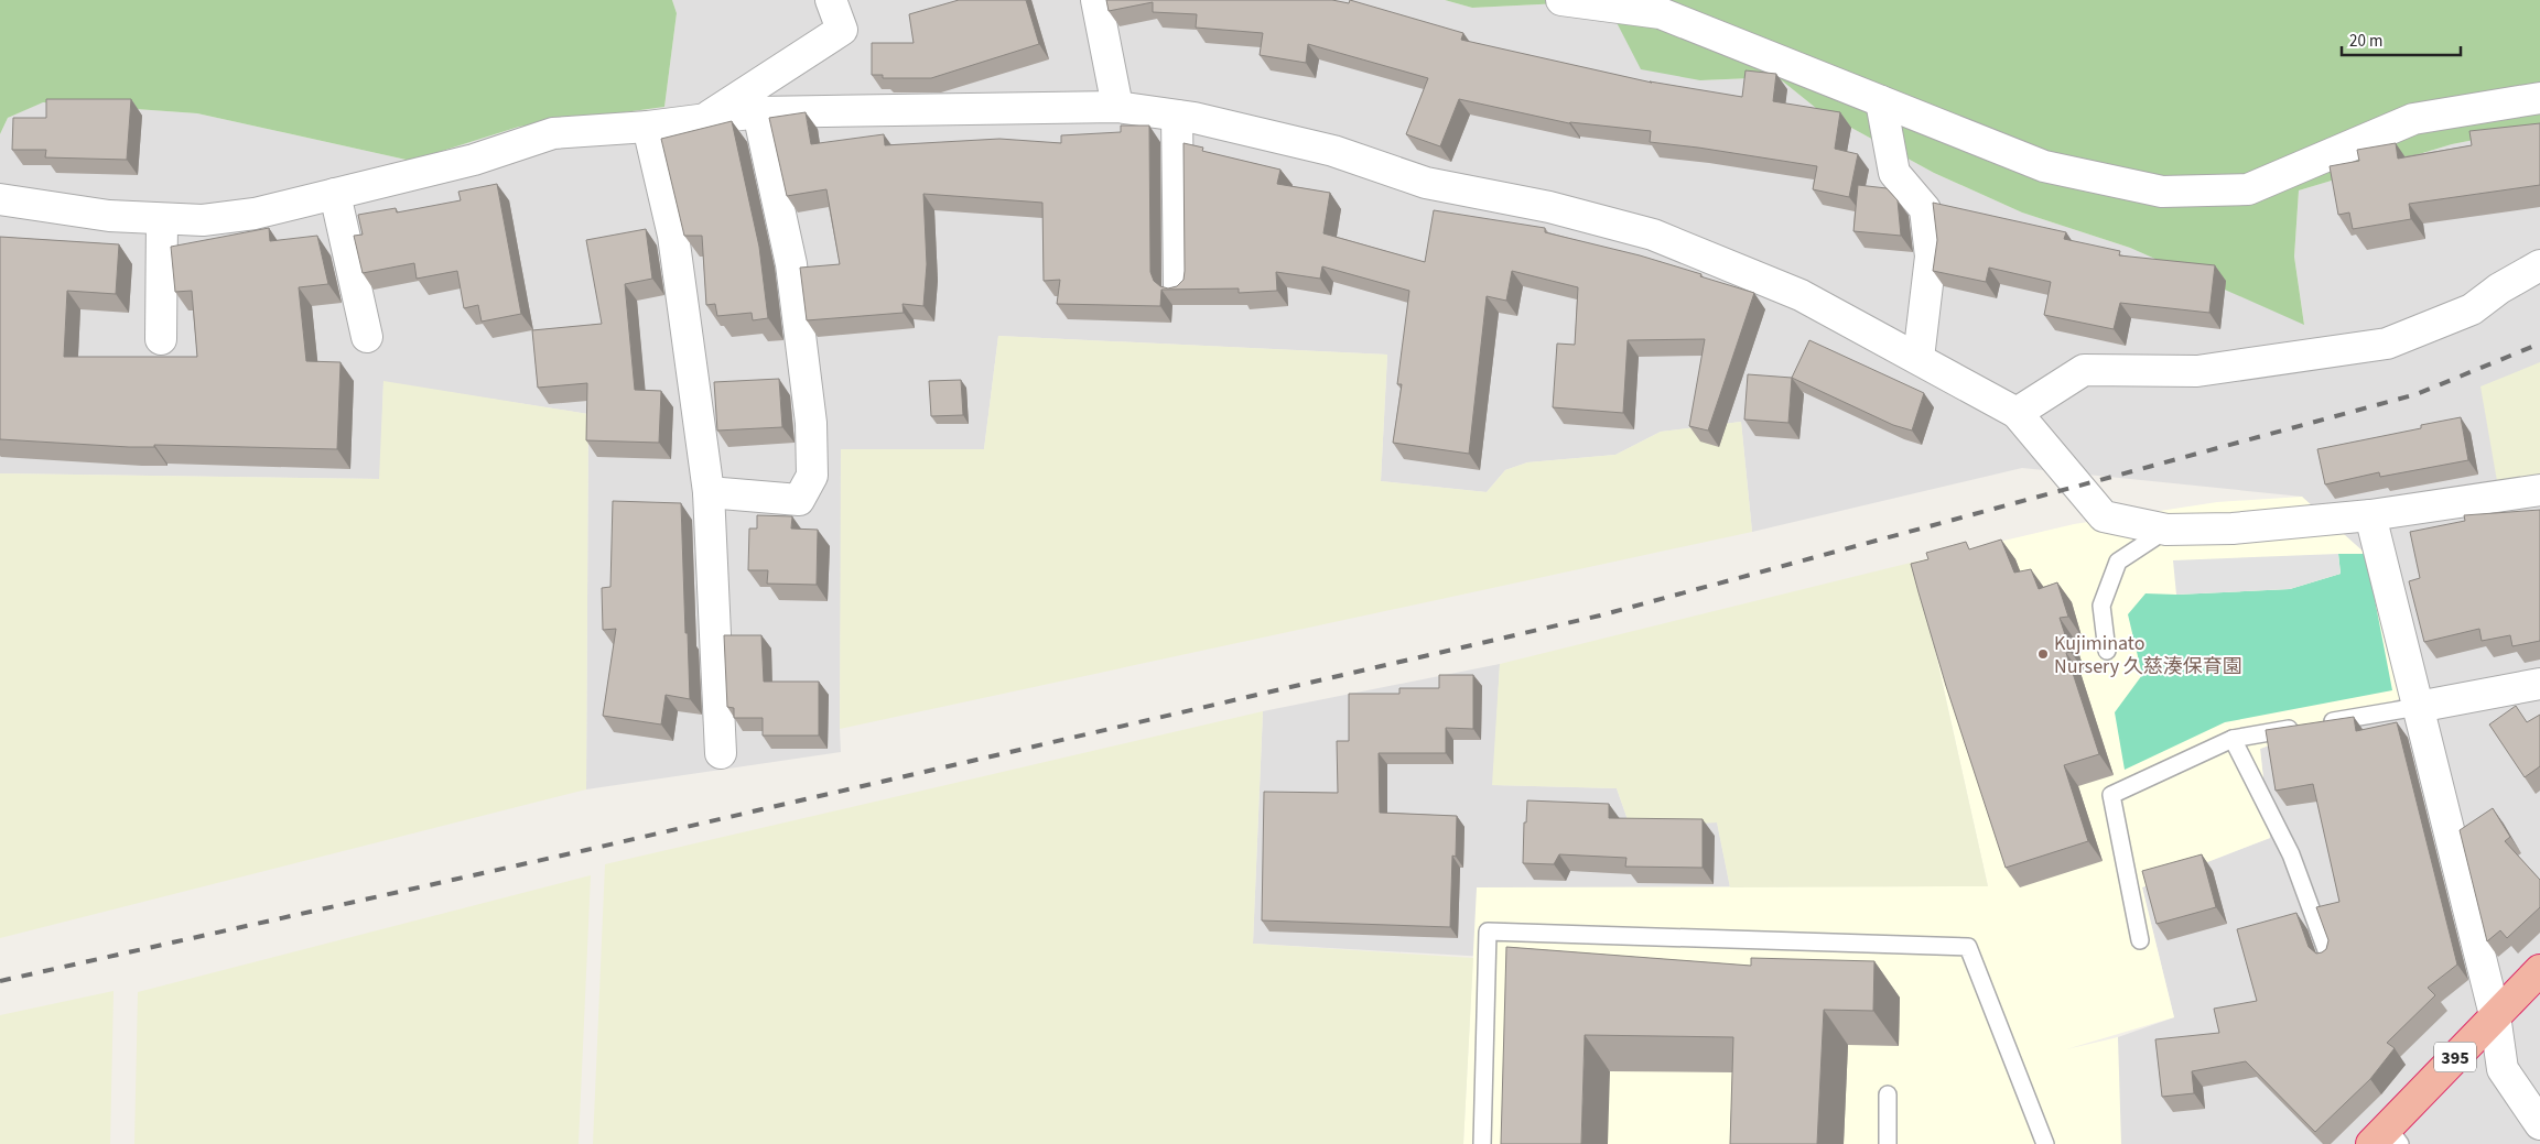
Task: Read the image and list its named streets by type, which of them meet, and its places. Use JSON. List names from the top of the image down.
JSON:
{
  "streets": {
    "highway": ["395"]
  },
  "places": ["Kujiminato Nursery 久慈湊保育園"],
  "scale_bar": "20 m"
}
